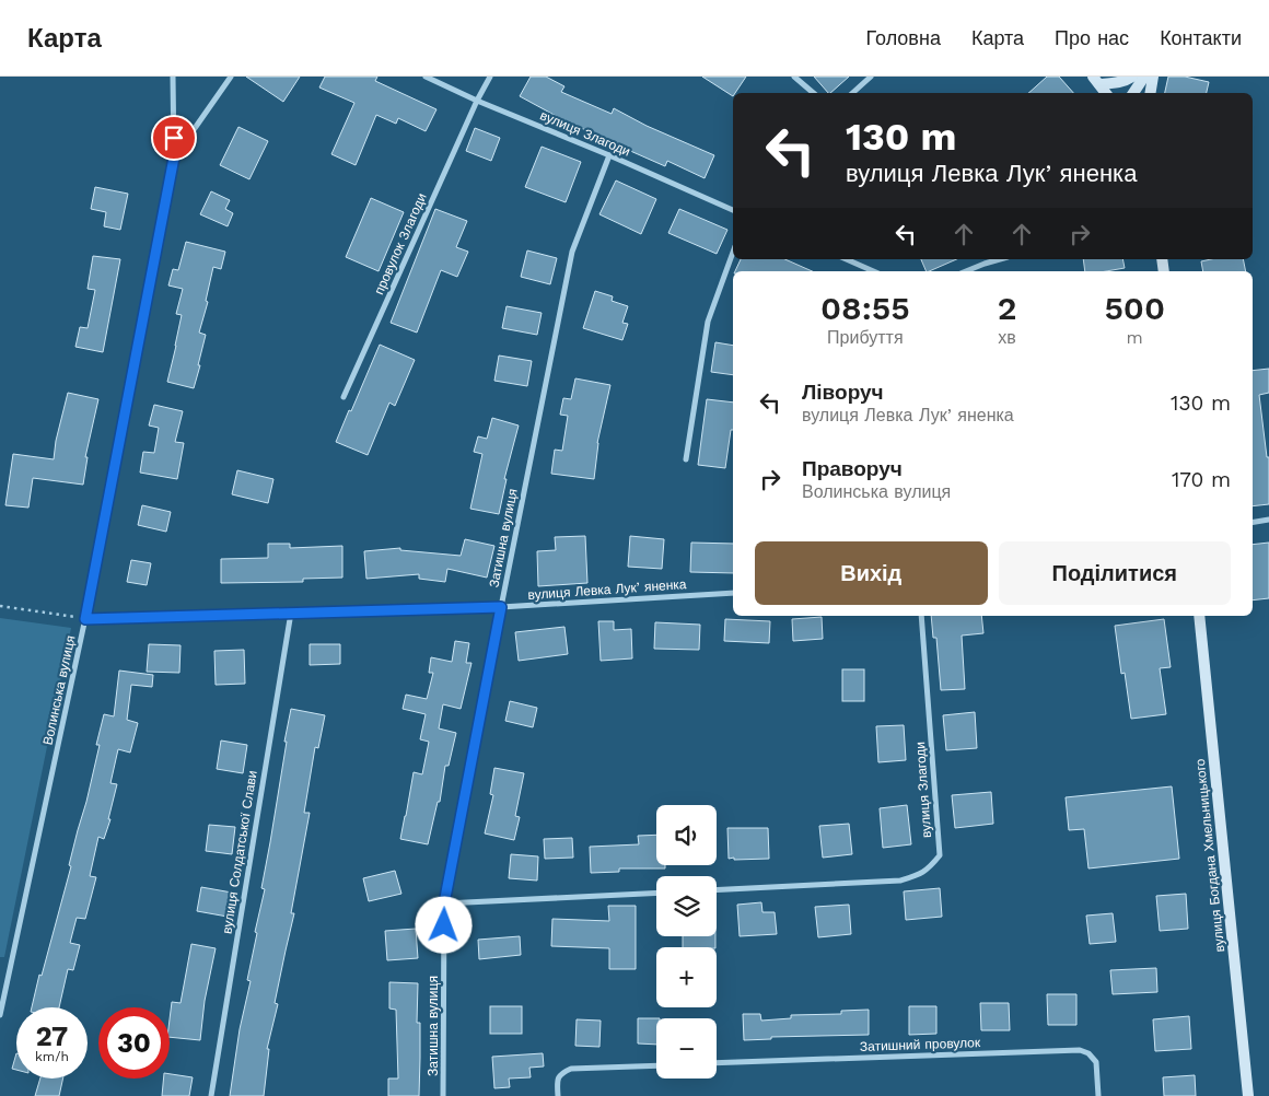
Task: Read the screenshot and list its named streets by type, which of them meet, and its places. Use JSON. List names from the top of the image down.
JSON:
{
  "streets": {
    "main road": ["вулиця Богдана Хмельницького"],
    "street": [
      "вулиця Злагоди",
      "провулок Злагоди",
      "Затишна вулиця",
      "вулиця Левка Лукʼяненка",
      "Волинська вулиця",
      "вулиця Солдатської Слави",
      "Затишний провулок"
    ]
  },
  "crossings": [
    ["вулиця Злагоди", "провулок Злагоди"],
    ["вулиця Злагоди", "Затишна вулиця"],
    ["Затишна вулиця", "вулиця Левка Лукʼяненка"],
    ["вулиця Левка Лукʼяненка", "Волинська вулиця"],
    ["вулиця Левка Лукʼяненка", "вулиця Солдатської Слави"]
  ],
  "page": {
    "header": "Карта",
    "nav": [
      "Головна",
      "Карта",
      "Про нас",
      "Контакти"
    ],
    "turn": ["130 m", "вулиця Левка Лукʼяненка"],
    "eta": [
      "08:55",
      "Прибуття",
      "2",
      "хв",
      "500",
      "m"
    ],
    "list": [
      {
        "name": "Ліворуч",
        "note": "вулиця Левка Лукʼяненка",
        "value": "130 m"
      },
      {
        "name": "Праворуч",
        "note": "Волинська вулиця",
        "value": "170 m"
      }
    ],
    "buttons": ["Вихід", "Поділитися"],
    "map_buttons": ["+", "−"],
    "speed": "27 km/h",
    "limit": "30"
  }
}
